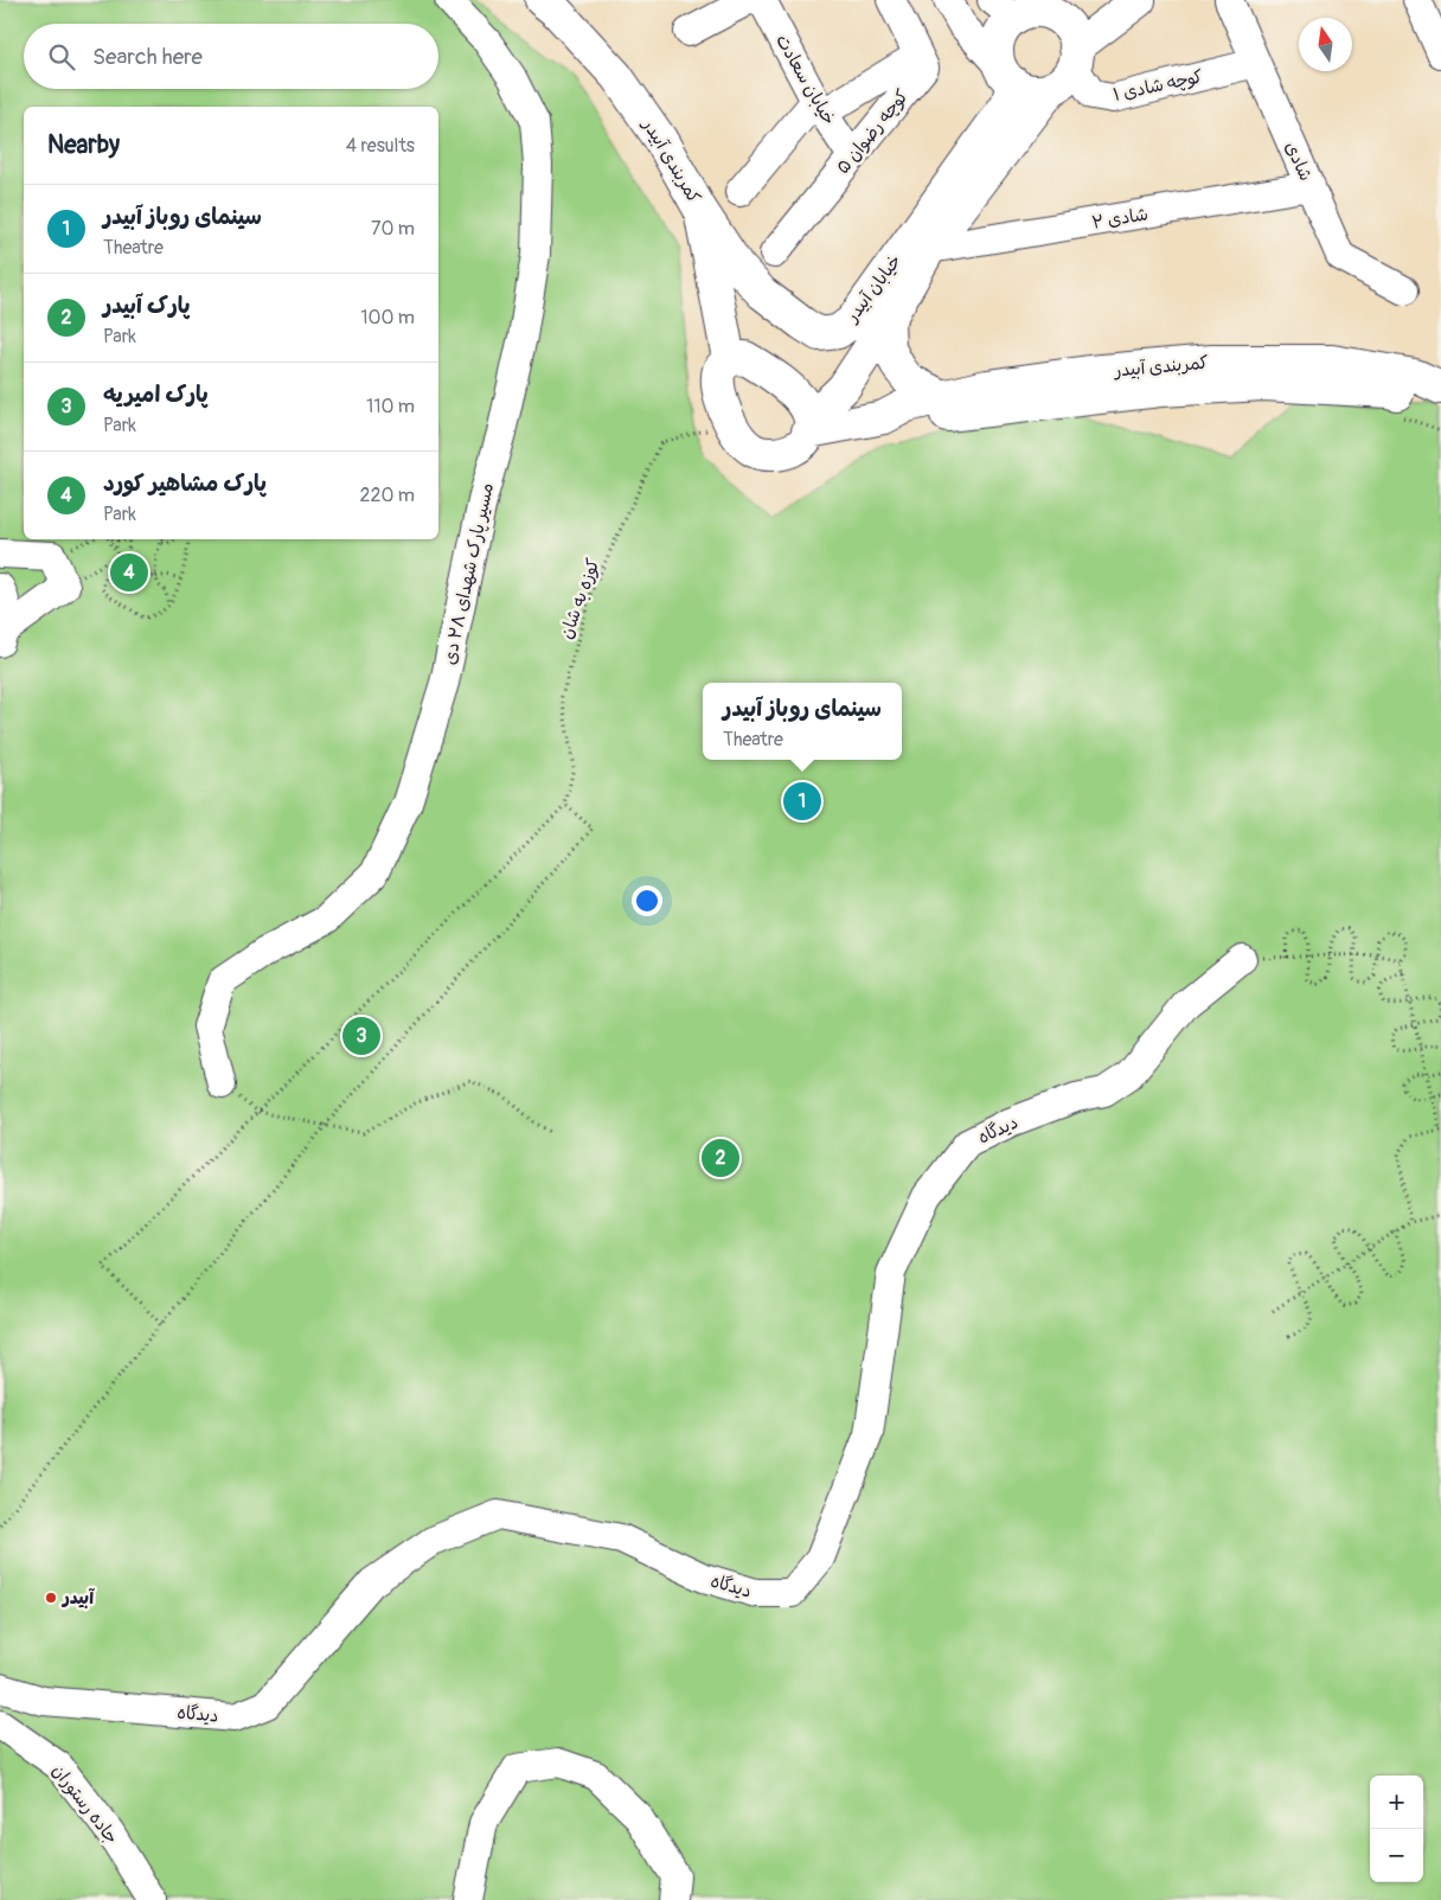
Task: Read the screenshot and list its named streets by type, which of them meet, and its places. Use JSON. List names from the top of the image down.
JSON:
{
  "streets": {
    "main road": ["کمربندی آبیدر", "خیابان آبیدر"],
    "street": [
      "خیابان سعادت",
      "کوچه شادی ۱",
      "کوچه رضوان ۵",
      "شادی",
      "شادی ۲",
      "مسیر پارک شهدای ۲۸ دی",
      "دیدگاه",
      "جاده رستوران"
    ],
    "path": ["کوزه به شان"]
  },
  "crossings": [
    ["خیابان سعادت", "کوچه رضوان ۵"],
    ["کوچه شادی ۱", "شادی"],
    ["کوچه شادی ۱", "خیابان آبیدر"],
    ["کمربندی آبیدر", "خیابان آبیدر"],
    ["کمربندی آبیدر", "کوزه به شان"],
    ["شادی", "شادی ۲"],
    ["شادی ۲", "خیابان آبیدر"],
    ["خیابان آبیدر", "کوزه به شان"]
  ],
  "places": ["آبیدر"],
  "north": "top",
  "page": {
    "search": "Search here",
    "heading": ["Nearby", "4 results"],
    "list": [
      {
        "mark": "1",
        "name": "سینمای روباز آبیدر",
        "note": "Theatre",
        "value": "70 m"
      },
      {
        "mark": "2",
        "name": "پارک آبیدر",
        "note": "Park",
        "value": "100 m"
      },
      {
        "mark": "3",
        "name": "پارک امیریه",
        "note": "Park",
        "value": "110 m"
      },
      {
        "mark": "4",
        "name": "پارک مشاهیر کورد",
        "note": "Park",
        "value": "220 m"
      }
    ],
    "pins": [
      "4",
      "1",
      "3",
      "2"
    ],
    "popup": ["سینمای روباز آبیدر", "Theatre"],
    "map_buttons": ["+", "−"]
  }
}
